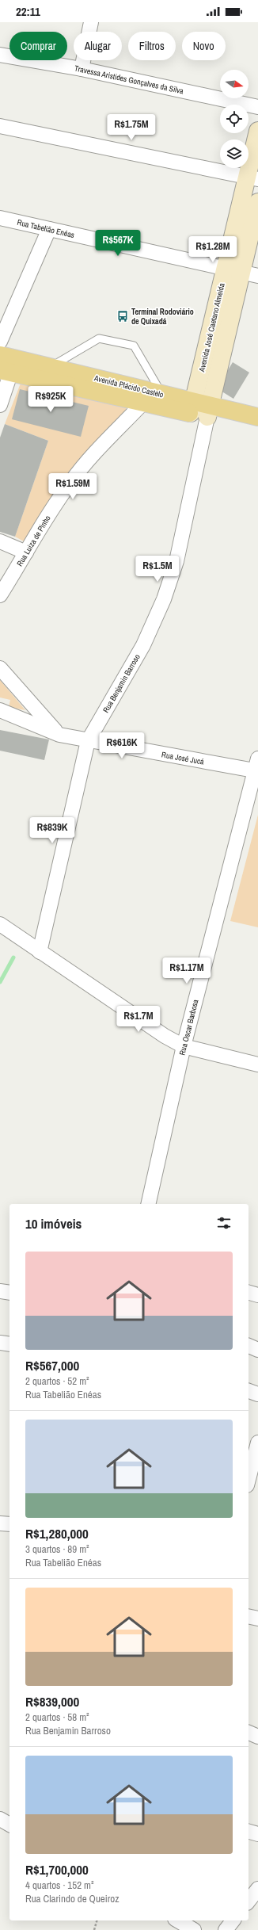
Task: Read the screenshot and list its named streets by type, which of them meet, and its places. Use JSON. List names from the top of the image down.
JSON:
{
  "streets": {
    "main road": ["Avenida José Caetano Almeida", "Avenida Plácido Castelo"],
    "street": [
      "Travessa Aristides Gonçalves da Silva",
      "Rua Tabelião Enéas",
      "Rua Luiza de Pinho",
      "Rua Benjamin Barroso",
      "Rua José Jucá",
      "Rua Oscar Barbosa"
    ]
  },
  "crossings": [
    ["Rua Tabelião Enéas", "Avenida José Caetano Almeida"],
    ["Avenida José Caetano Almeida", "Avenida Plácido Castelo"],
    ["Avenida José Caetano Almeida", "Rua Benjamin Barroso"],
    ["Avenida Plácido Castelo", "Rua Luiza de Pinho"],
    ["Avenida Plácido Castelo", "Rua Benjamin Barroso"],
    ["Rua Benjamin Barroso", "Rua José Jucá"],
    ["Rua José Jucá", "Rua Oscar Barbosa"]
  ],
  "places": {
    "bus stop": ["Terminal Rodoviário de Quixadá"]
  },
  "north": "right",
  "page": {
    "status": "22:11",
    "chip": [
      "Comprar",
      "Alugar",
      "Filtros",
      "Novo"
    ],
    "price": [
      "R$1.75M",
      "R$567K",
      "R$1.28M",
      "R$925K",
      "R$1.59M",
      "R$1.5M",
      "R$616K",
      "R$839K",
      "R$1.17M",
      "R$1.7M"
    ],
    "heading": "10 imóveis",
    "list": [
      {
        "name": "R$567,000",
        "note": "2 quartos · 52 m² · Rua Tabelião Enéas"
      },
      {
        "name": "R$1,280,000",
        "note": "3 quartos · 89 m² · Rua Tabelião Enéas"
      },
      {
        "name": "R$839,000",
        "note": "2 quartos · 58 m² · Rua Benjamin Barroso"
      },
      {
        "name": "R$1,700,000",
        "note": "4 quartos · 152 m² · Rua Clarindo de Queiroz"
      }
    ]
  }
}
